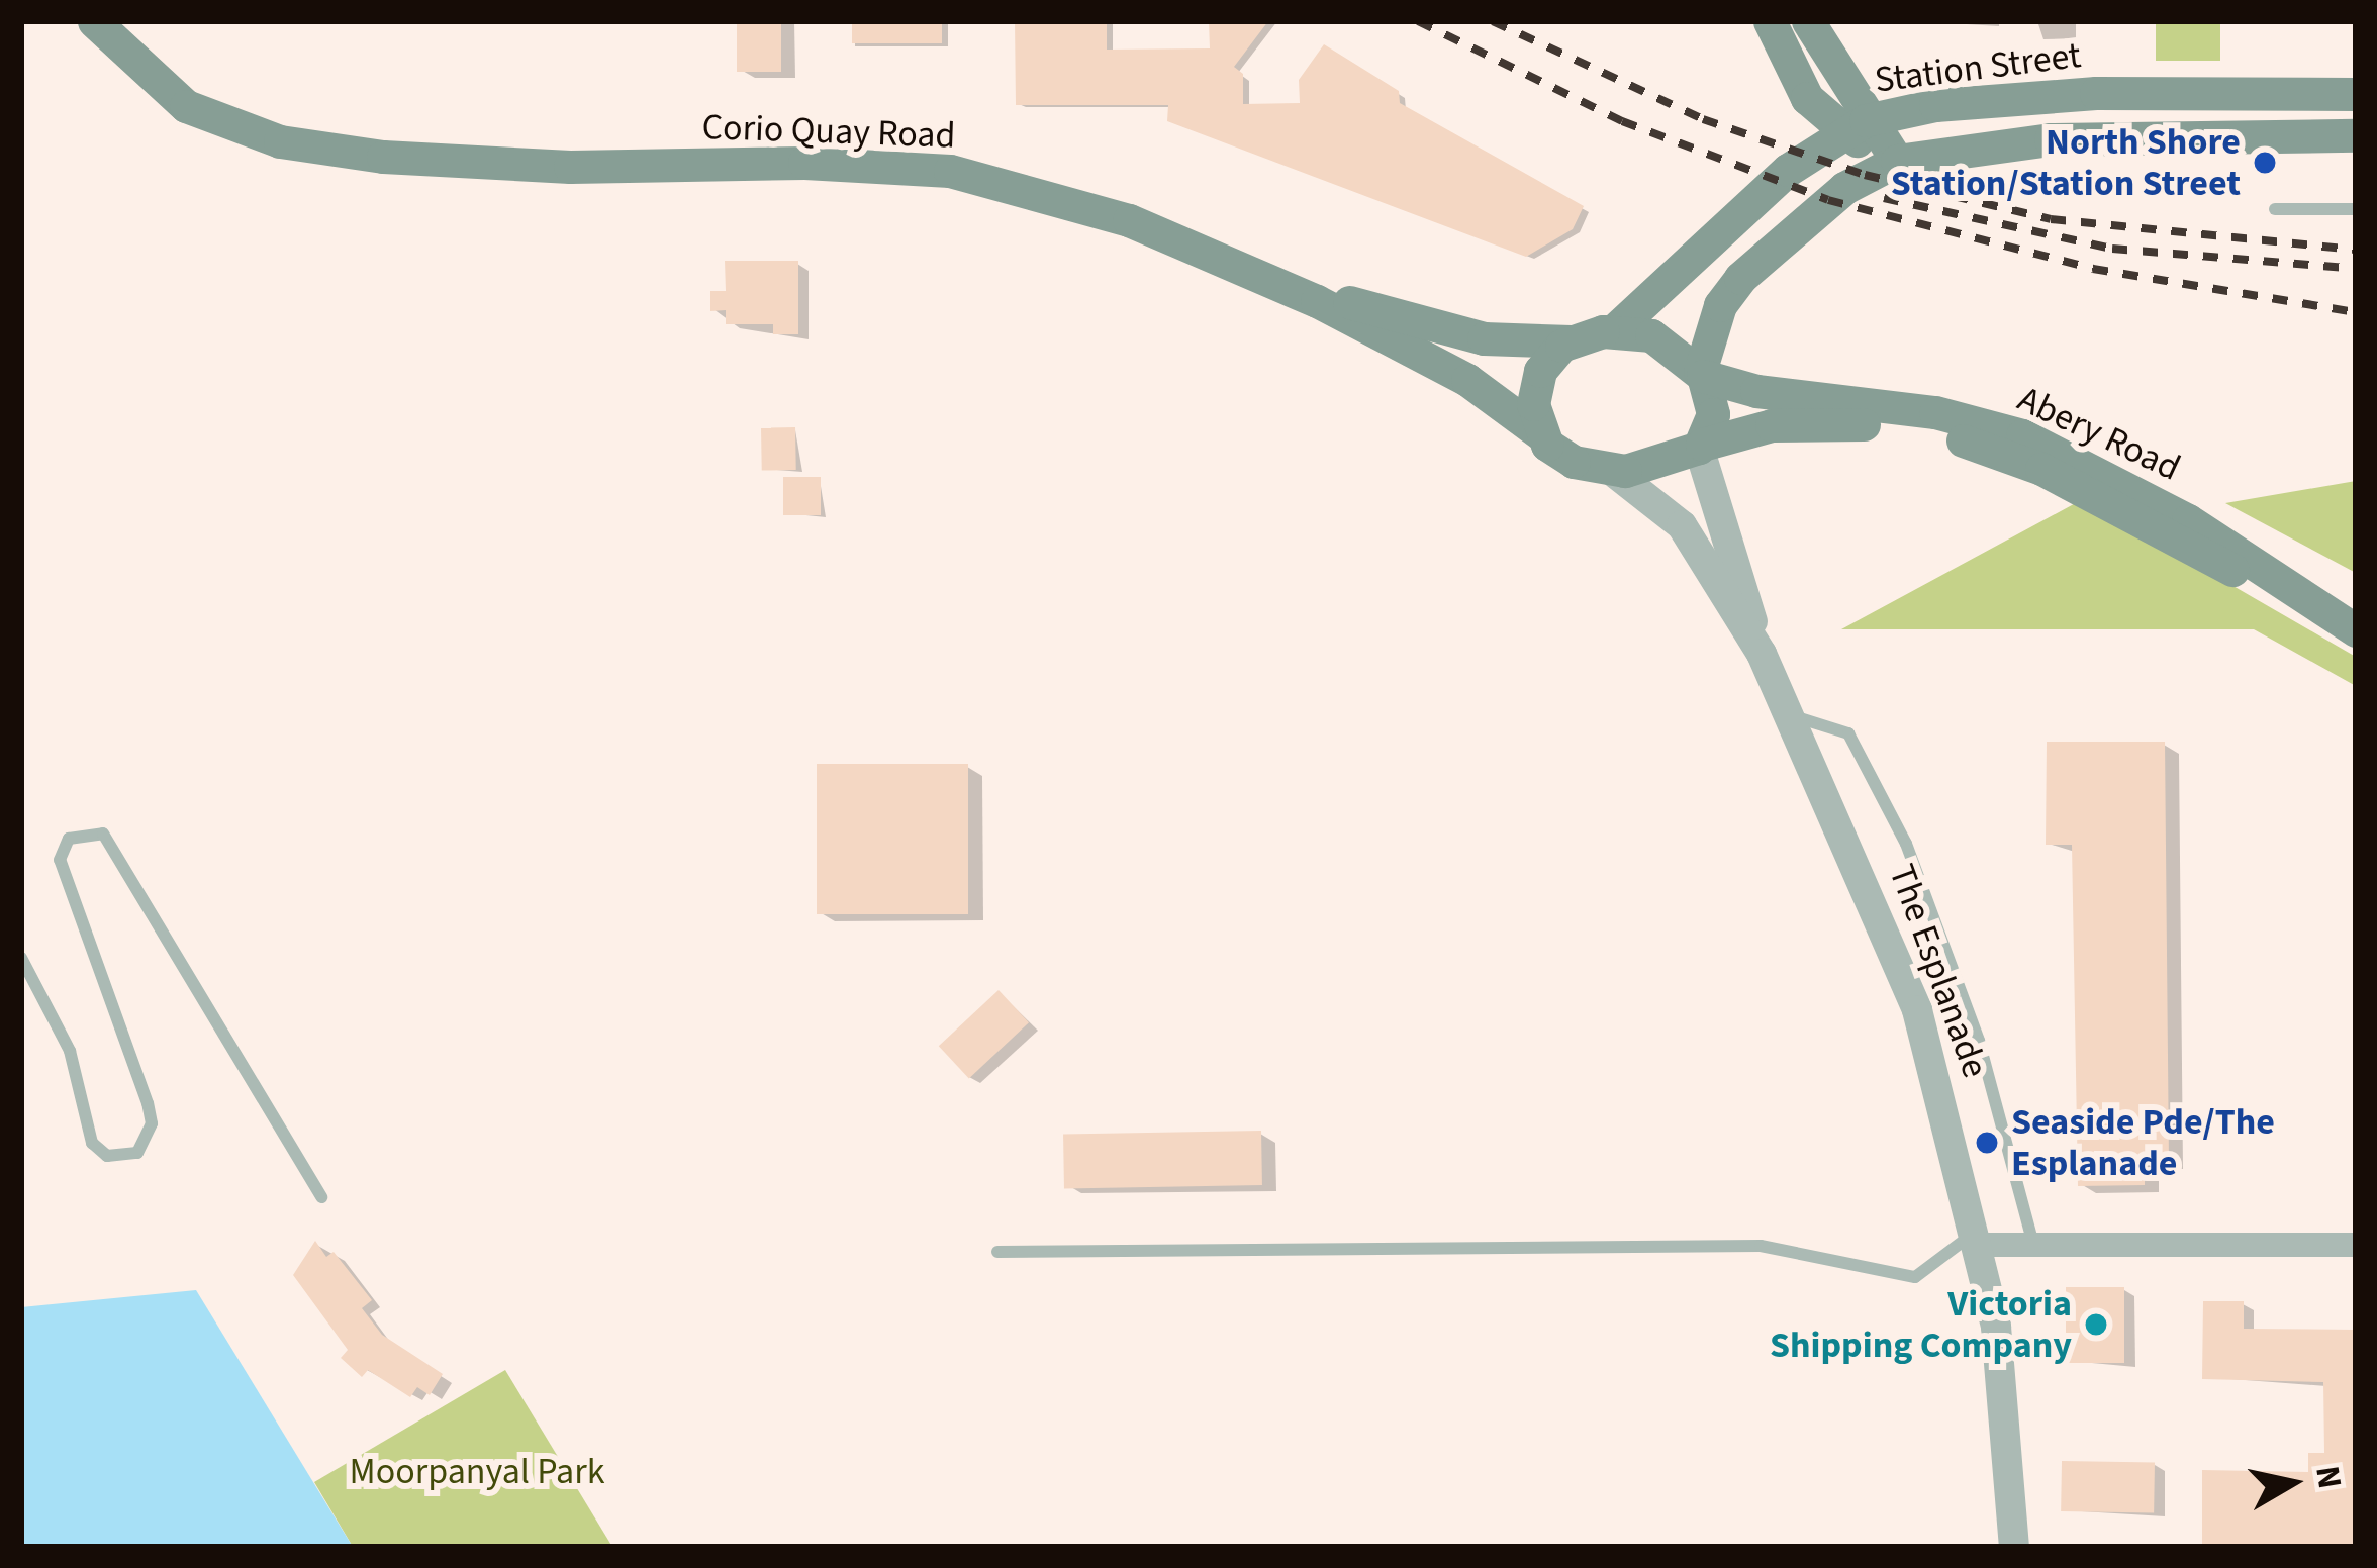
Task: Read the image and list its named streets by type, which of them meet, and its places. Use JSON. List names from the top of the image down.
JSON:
{
  "streets": {
    "main road": ["Station Street", "Corio Quay Road", "Abery Road"],
    "street": ["The Esplanade"]
  },
  "crossings": [
    ["Station Street", "Corio Quay Road"],
    ["Station Street", "Abery Road"],
    ["Station Street", "The Esplanade"],
    ["Corio Quay Road", "Abery Road"],
    ["Corio Quay Road", "The Esplanade"],
    ["Abery Road", "The Esplanade"]
  ],
  "parks": ["Moorpanyal Park"],
  "places": ["North Shore Station/Station Street", "Seaside Pde/The Esplanade", "Victoria Shipping Company"],
  "north": "right"
}
